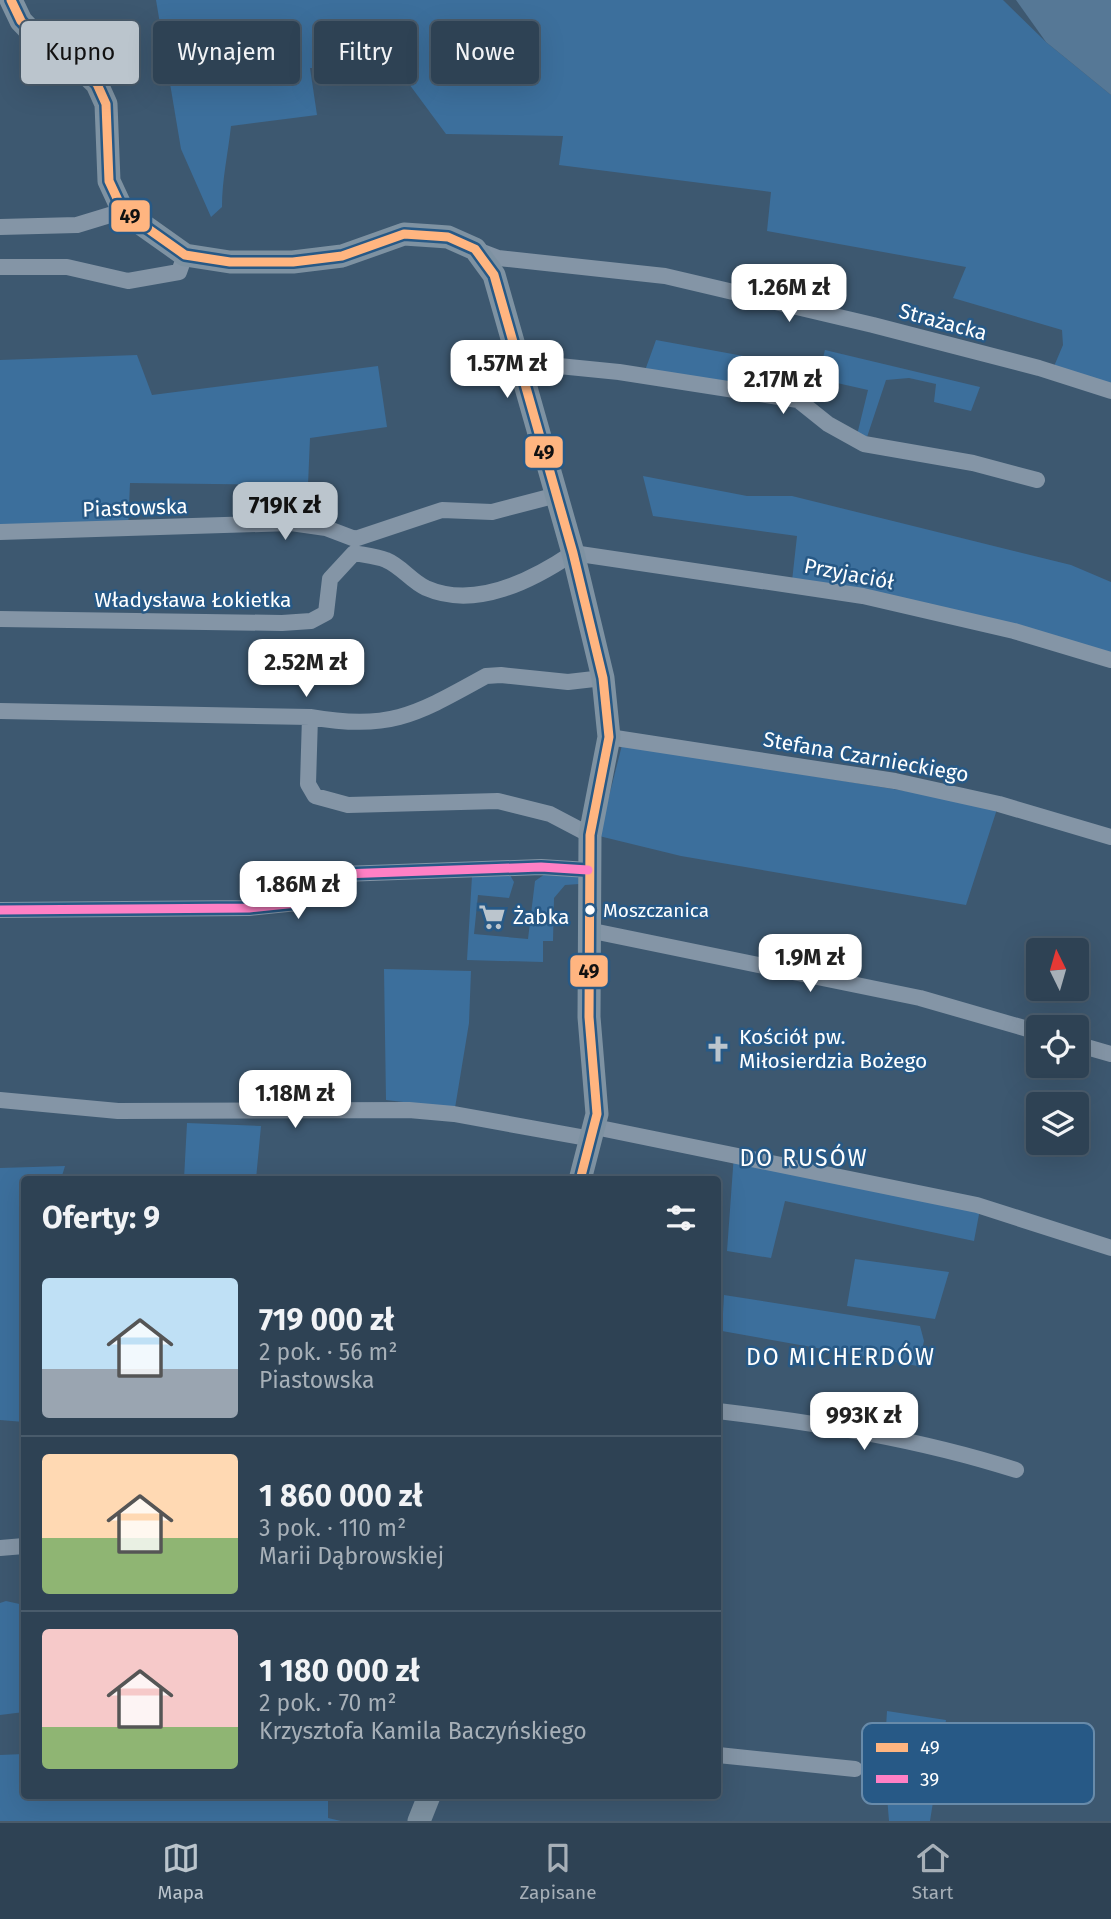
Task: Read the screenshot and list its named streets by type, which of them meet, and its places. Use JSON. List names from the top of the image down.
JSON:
{
  "streets": {
    "street": [
      "Strażacka",
      "Piastowska",
      "Przyjaciół",
      "Władysława Łokietka",
      "Stefana Czarnieckiego"
    ]
  },
  "crossings": [
    ["Piastowska", "Władysława Łokietka"]
  ],
  "districts": ["DO RUSÓW", "DO MICHERDÓW"],
  "places": {
    "other": ["Moszczanica"],
    "supermarket": ["Żabka"],
    "church": ["Kościół pw. Miłosierdzia Bożego"]
  },
  "lines": ["transit line 49", "transit line 39"],
  "legend": ["49", "39"],
  "north": "top",
  "page": {
    "chip": [
      "Kupno",
      "Wynajem",
      "Filtry",
      "Nowe"
    ],
    "price": [
      "1.26M zł",
      "1.57M zł",
      "2.17M zł",
      "719K zł",
      "2.52M zł",
      "1.86M zł",
      "1.9M zł",
      "1.18M zł",
      "993K zł"
    ],
    "heading": "Oferty: 9",
    "list": [
      {
        "name": "719 000 zł",
        "note": "2 pok. · 56 m² · Piastowska"
      },
      {
        "name": "1 860 000 zł",
        "note": "3 pok. · 110 m² · Marii Dąbrowskiej"
      },
      {
        "name": "1 180 000 zł",
        "note": "2 pok. · 70 m² · Krzysztofa Kamila Baczyńskiego"
      }
    ],
    "tabs": ["Mapa", "Zapisane", "Start"]
  }
}
